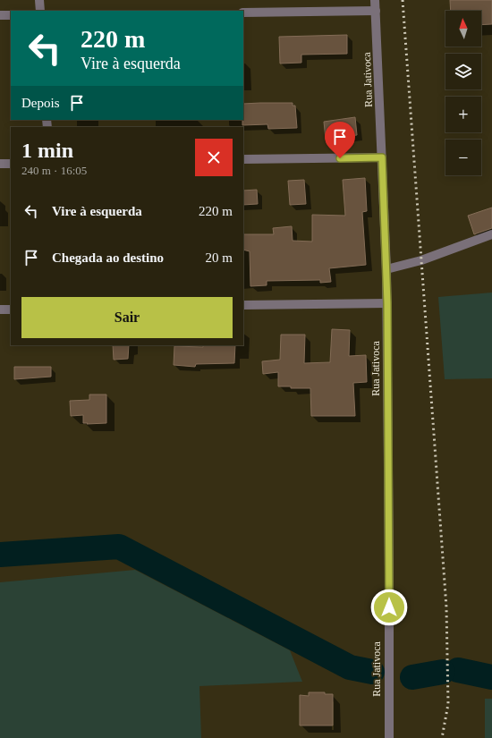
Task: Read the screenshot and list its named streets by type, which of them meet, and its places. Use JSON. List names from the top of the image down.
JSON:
{
  "streets": {
    "street": ["Rua Jativoca"]
  },
  "north": "top",
  "page": {
    "map_buttons": ["+", "−"],
    "turn": ["220 m", "Vire à esquerda"],
    "then": "Depois",
    "heading": ["1 min", "240 m · 16:05"],
    "list": [
      {
        "name": "Vire à esquerda",
        "value": "220 m"
      },
      {
        "name": "Chegada ao destino",
        "value": "20 m"
      }
    ],
    "buttons": "Sair"
  }
}
